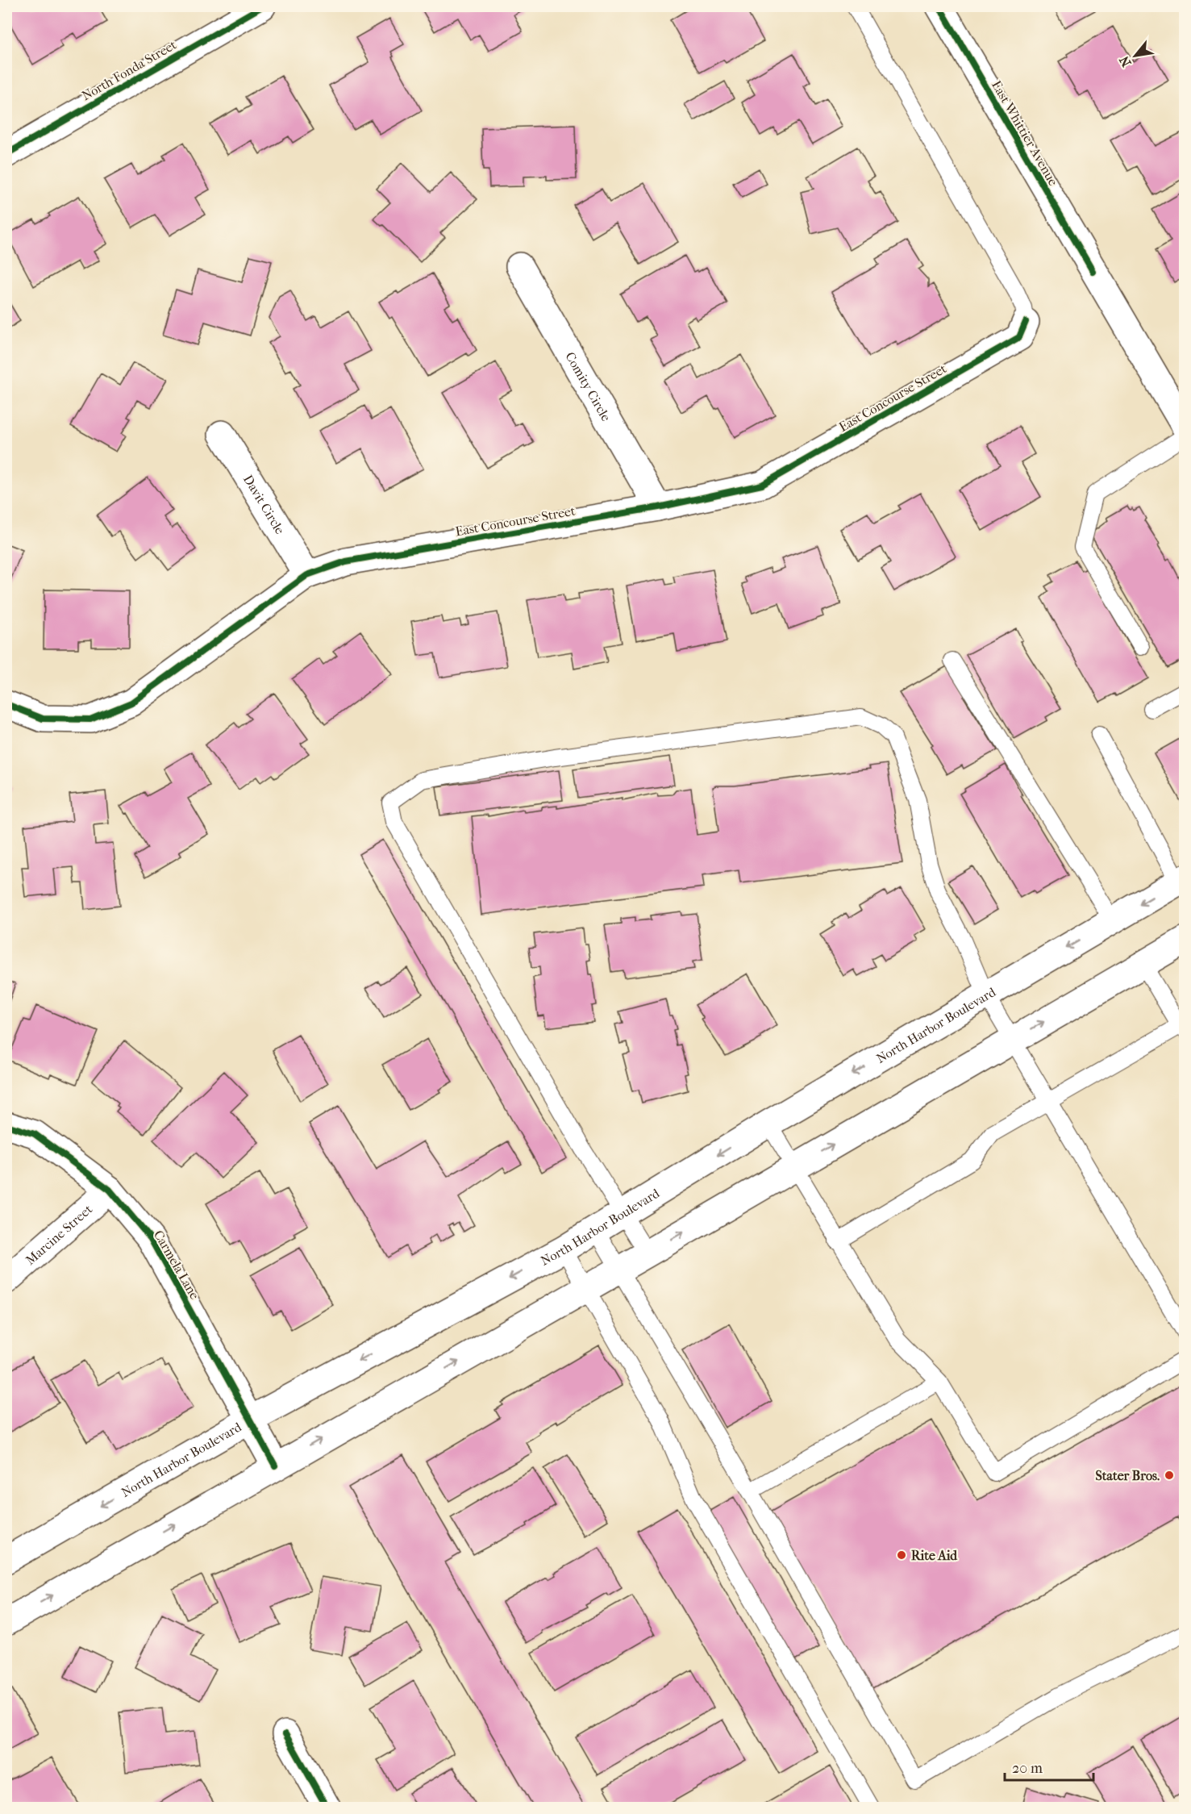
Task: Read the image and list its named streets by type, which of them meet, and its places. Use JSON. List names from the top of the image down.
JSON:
{
  "streets": {
    "street": [
      "North Fonda Street",
      "East Whittier Avenue",
      "Comity Circle",
      "East Concourse Street",
      "Davit Circle",
      "North Harbor Boulevard",
      "Marcine Street",
      "Carmela Lane"
    ]
  },
  "crossings": [
    ["Comity Circle", "East Concourse Street"],
    ["East Concourse Street", "Davit Circle"],
    ["North Harbor Boulevard", "Carmela Lane"],
    ["Marcine Street", "Carmela Lane"]
  ],
  "places": ["Stater Bros.", "Rite Aid"],
  "scale_bar": "20 m",
  "north": "bottom left"
}
